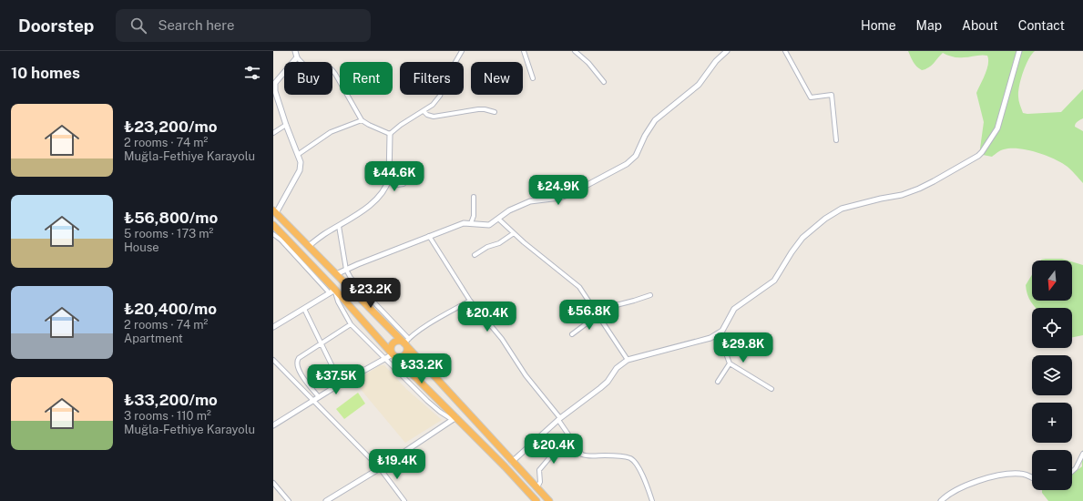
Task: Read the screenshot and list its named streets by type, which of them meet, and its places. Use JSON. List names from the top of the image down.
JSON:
{
  "north": "bottom",
  "page": {
    "header": "Doorstep",
    "search": "Search here",
    "nav": [
      "Home",
      "Map",
      "About",
      "Contact"
    ],
    "heading": "10 homes",
    "chip": [
      "Buy",
      "Rent",
      "Filters",
      "New"
    ],
    "list": [
      {
        "name": "₺23,200/mo",
        "note": "2 rooms · 74 m² · Muğla-Fethiye Karayolu"
      },
      {
        "name": "₺56,800/mo",
        "note": "5 rooms · 173 m² · House"
      },
      {
        "name": "₺20,400/mo",
        "note": "2 rooms · 74 m² · Apartment"
      },
      {
        "name": "₺33,200/mo",
        "note": "3 rooms · 110 m² · Muğla-Fethiye Karayolu"
      }
    ],
    "price": [
      "₺44.6K",
      "₺24.9K",
      "₺23.2K",
      "₺56.8K",
      "₺20.4K",
      "₺29.8K",
      "₺33.2K",
      "₺37.5K",
      "₺20.4K",
      "₺19.4K"
    ],
    "map_buttons": ["+", "−"]
  }
}
